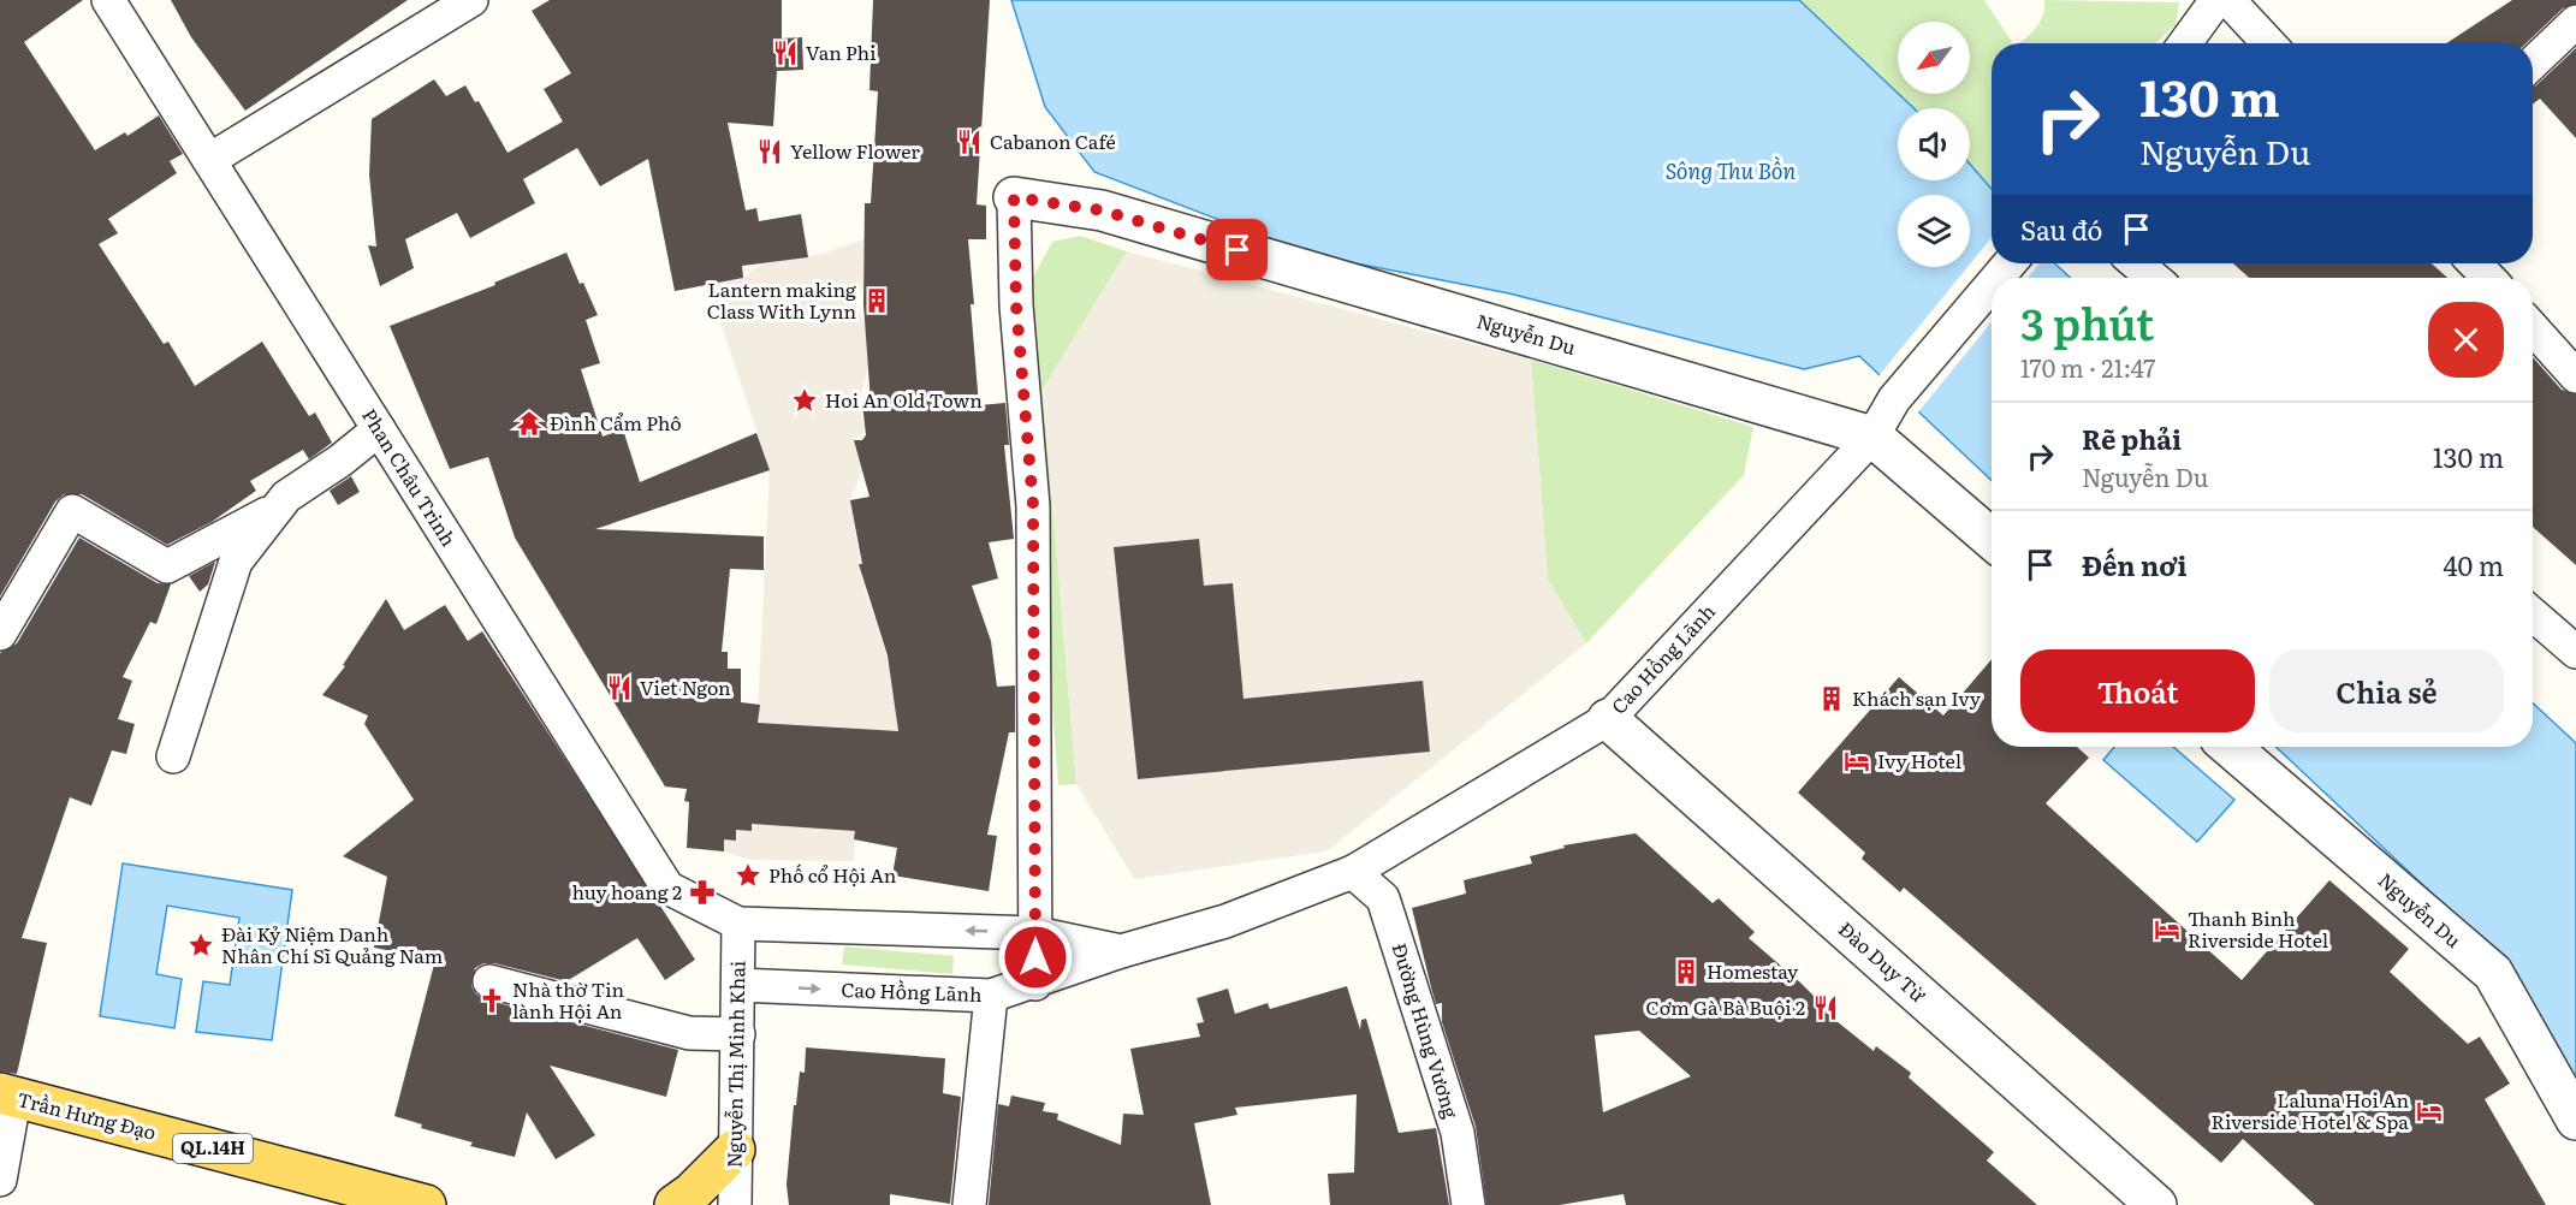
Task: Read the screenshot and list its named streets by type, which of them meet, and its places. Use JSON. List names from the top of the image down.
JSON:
{
  "streets": {
    "main road": ["Trần Hưng Đạo", "QL.14H"],
    "street": [
      "Nguyễn Du",
      "Phan Châu Trinh",
      "Cao Hồng Lãnh",
      "Đào Duy Từ",
      "Đường Hùng Vương",
      "Nguyễn Thị Minh Khai"
    ]
  },
  "crossings": [
    ["Nguyễn Du", "Cao Hồng Lãnh"],
    ["Phan Châu Trinh", "Cao Hồng Lãnh"],
    ["Phan Châu Trinh", "Nguyễn Thị Minh Khai"],
    ["Cao Hồng Lãnh", "Đào Duy Từ"],
    ["Cao Hồng Lãnh", "Đường Hùng Vương"],
    ["Cao Hồng Lãnh", "Nguyễn Thị Minh Khai"]
  ],
  "water": ["Sông Thu Bồn"],
  "places": {
    "restaurant": [
      "Van Phi",
      "Cabanon Café",
      "Yellow Flower",
      "Viet Ngon",
      "Cơm Gà Bà Buội 2"
    ],
    "building": ["Lantern making Class With Lynn", "Khách sạn Ivy", "Homestay"],
    "place": ["Hoi An Old Town", "Phố cổ Hội An", "Đài Kỷ Niệm Danh Nhân Chí Sĩ Quảng Nam"],
    "temple": ["Đình Cẩm Phô"],
    "hotel": ["Ivy Hotel", "Thanh Binh Riverside Hotel", "Laluna Hoi An Riverside Hotel & Spa"],
    "pharmacy": ["huy hoang 2"],
    "church": ["Nhà thờ Tin lành Hội An"]
  },
  "north": "bottom left",
  "page": {
    "turn": ["130 m", "Nguyễn Du"],
    "then": "Sau đó",
    "heading": ["3 phút", "170 m · 21:47"],
    "list": [
      {
        "name": "Rẽ phải",
        "note": "Nguyễn Du",
        "value": "130 m"
      },
      {
        "name": "Đến nơi",
        "value": "40 m"
      }
    ],
    "buttons": ["Thoát", "Chia sẻ"]
  }
}
